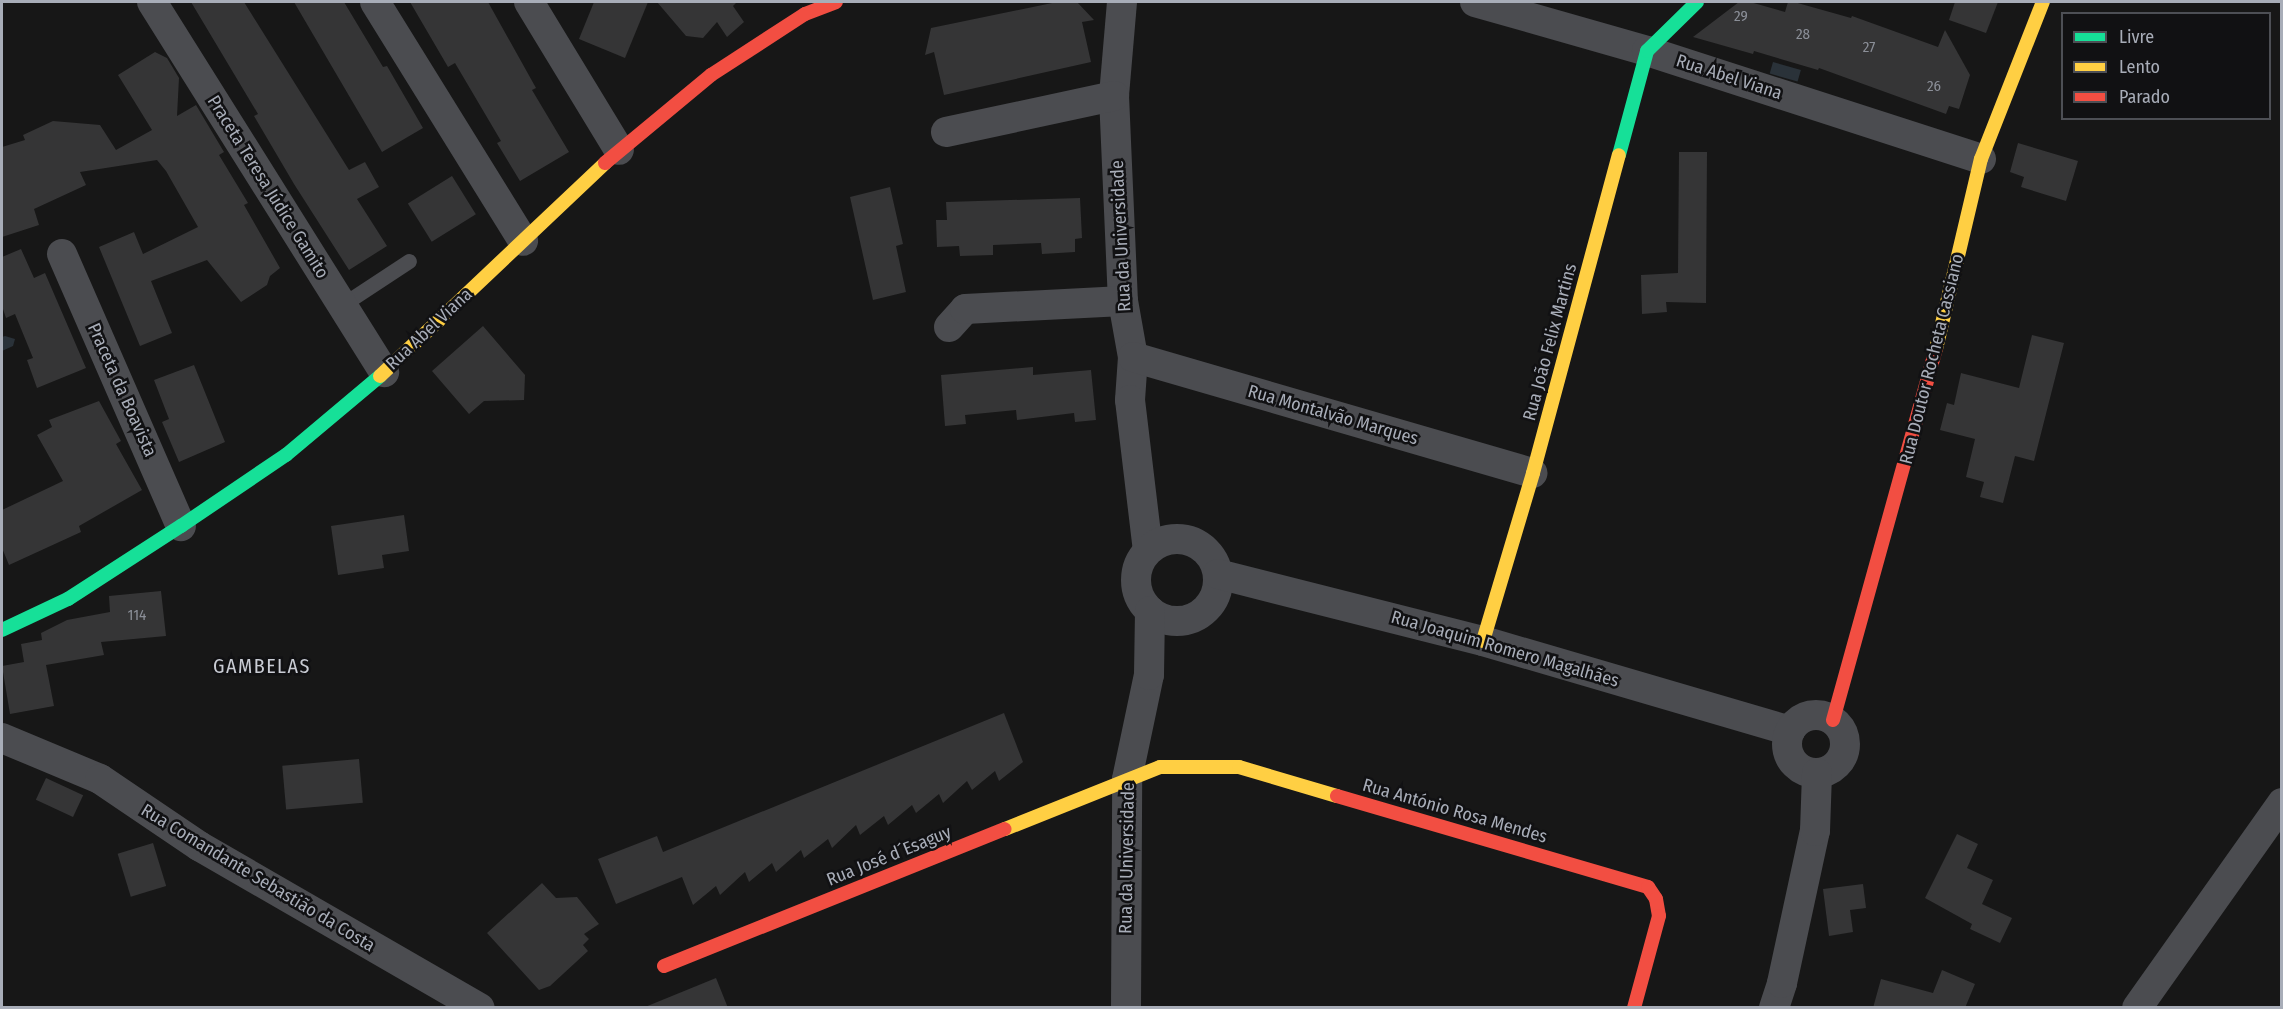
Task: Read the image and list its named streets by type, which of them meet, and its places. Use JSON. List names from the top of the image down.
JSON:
{
  "streets": {
    "street": [
      "Rua Abel Viana",
      "Praceta Teresa Júdice Gamito",
      "Rua da Universidade",
      "Rua João Felix Martins",
      "Rua Doutor Rocheta Cassiano",
      "Praceta da Boavista",
      "Rua Montalvão Marques",
      "Rua Joaquim Romero Magalhães",
      "Rua António Rosa Mendes",
      "Rua José d´Esaguy",
      "Rua Comandante Sebastião da Costa"
    ]
  },
  "crossings": [
    ["Rua Abel Viana", "Praceta Teresa Júdice Gamito"],
    ["Rua Abel Viana", "Rua João Felix Martins"],
    ["Rua Abel Viana", "Rua Doutor Rocheta Cassiano"],
    ["Rua Abel Viana", "Praceta da Boavista"],
    ["Rua da Universidade", "Rua Montalvão Marques"],
    ["Rua da Universidade", "Rua Joaquim Romero Magalhães"],
    ["Rua da Universidade", "Rua António Rosa Mendes"],
    ["Rua da Universidade", "Rua José d´Esaguy"],
    ["Rua João Felix Martins", "Rua Montalvão Marques"],
    ["Rua João Felix Martins", "Rua Joaquim Romero Magalhães"],
    ["Rua Doutor Rocheta Cassiano", "Rua Joaquim Romero Magalhães"],
    ["Rua António Rosa Mendes", "Rua José d´Esaguy"]
  ],
  "districts": ["GAMBELAS"],
  "house_numbers": [
    "29",
    "28",
    "27",
    "26",
    "114"
  ],
  "legend": ["Livre", "Lento", "Parado"]
}
